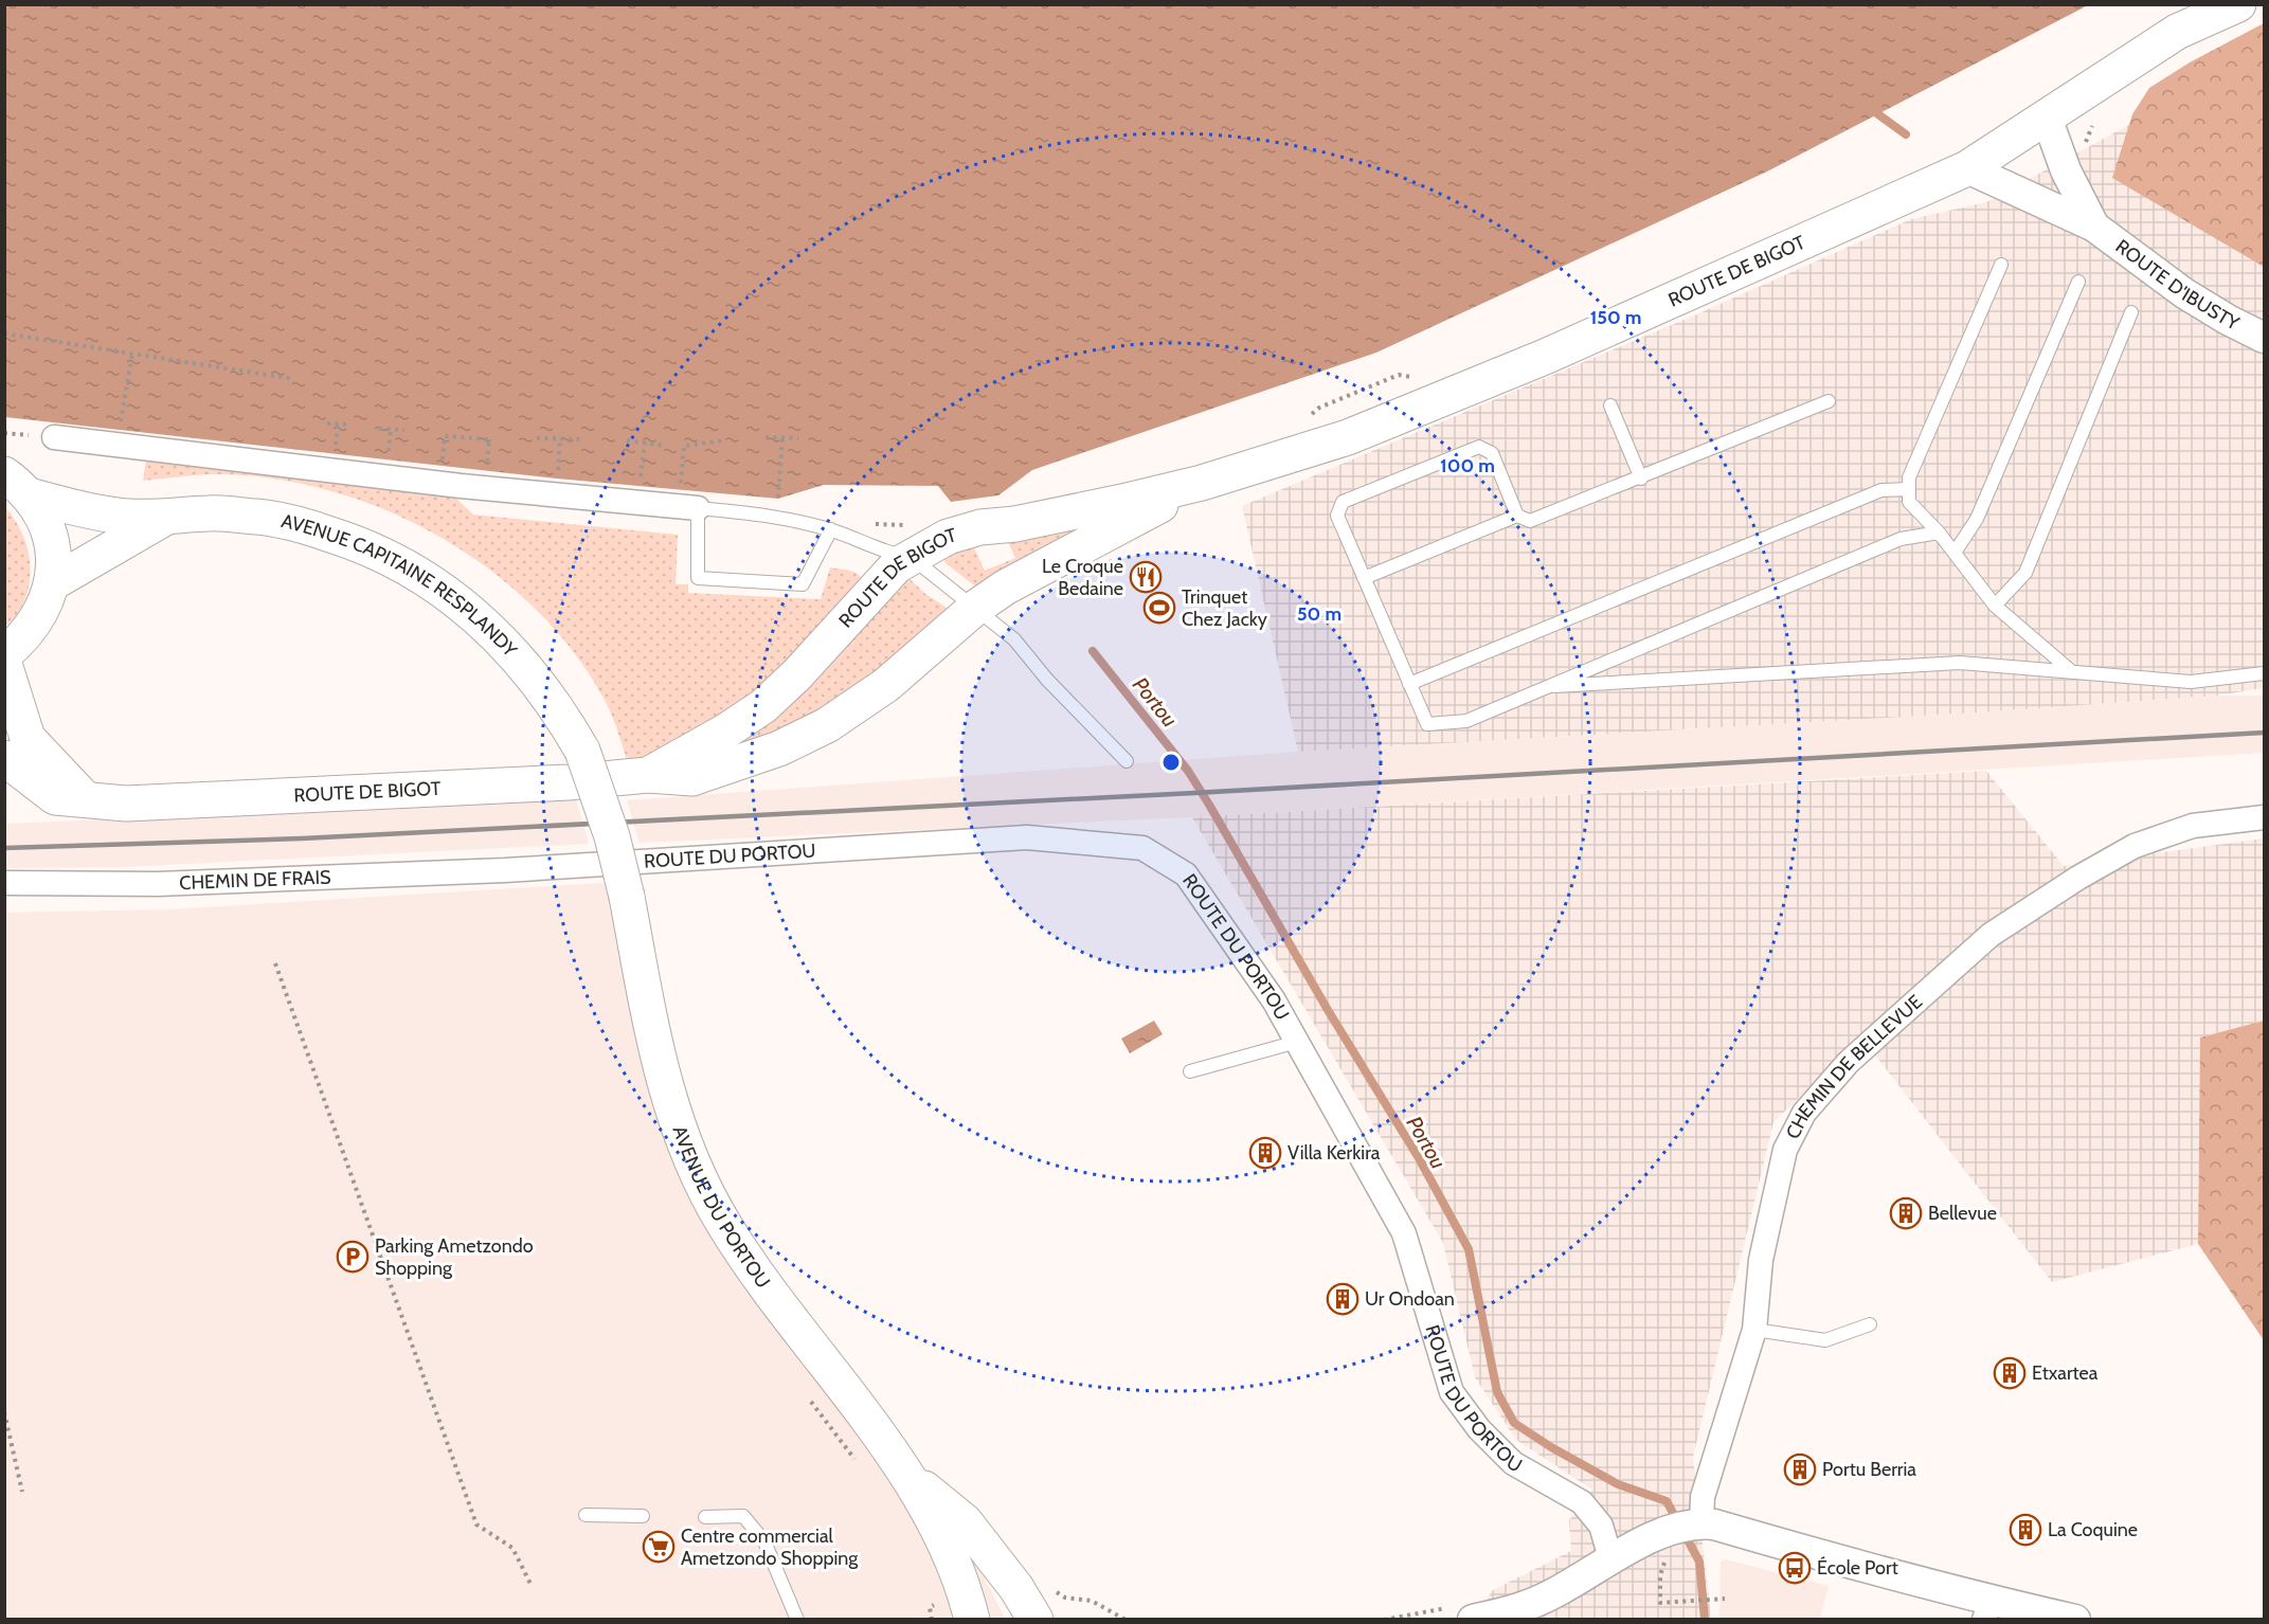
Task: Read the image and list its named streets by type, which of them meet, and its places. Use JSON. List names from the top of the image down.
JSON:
{
  "streets": {
    "main road": ["ROUTE DE BIGOT", "AVENUE CAPITAINE RESPLANDY", "AVENUE DU PORTOU"],
    "street": [
      "ROUTE D'IBUSTY",
      "ROUTE DU PORTOU",
      "CHEMIN DE FRAIS",
      "CHEMIN DE BELLEVUE"
    ]
  },
  "crossings": [
    ["ROUTE DE BIGOT", "ROUTE D'IBUSTY"],
    ["AVENUE CAPITAINE RESPLANDY", "AVENUE DU PORTOU"],
    ["ROUTE DU PORTOU", "CHEMIN DE FRAIS"]
  ],
  "water": ["Portou"],
  "places": {
    "restaurant": ["Le Croque Bedaine"],
    "sports": ["Trinquet Chez Jacky"],
    "building": [
      "Villa Kerkira",
      "Bellevue",
      "Ur Ondoan",
      "Etxartea",
      "Portu Berria",
      "La Coquine"
    ],
    "parking": ["Parking Ametzondo Shopping"],
    "supermarket": ["Centre commercial Ametzondo Shopping"],
    "bus stop": ["École Port"]
  },
  "rings": ["150 m", "100 m", "50 m"]
}
